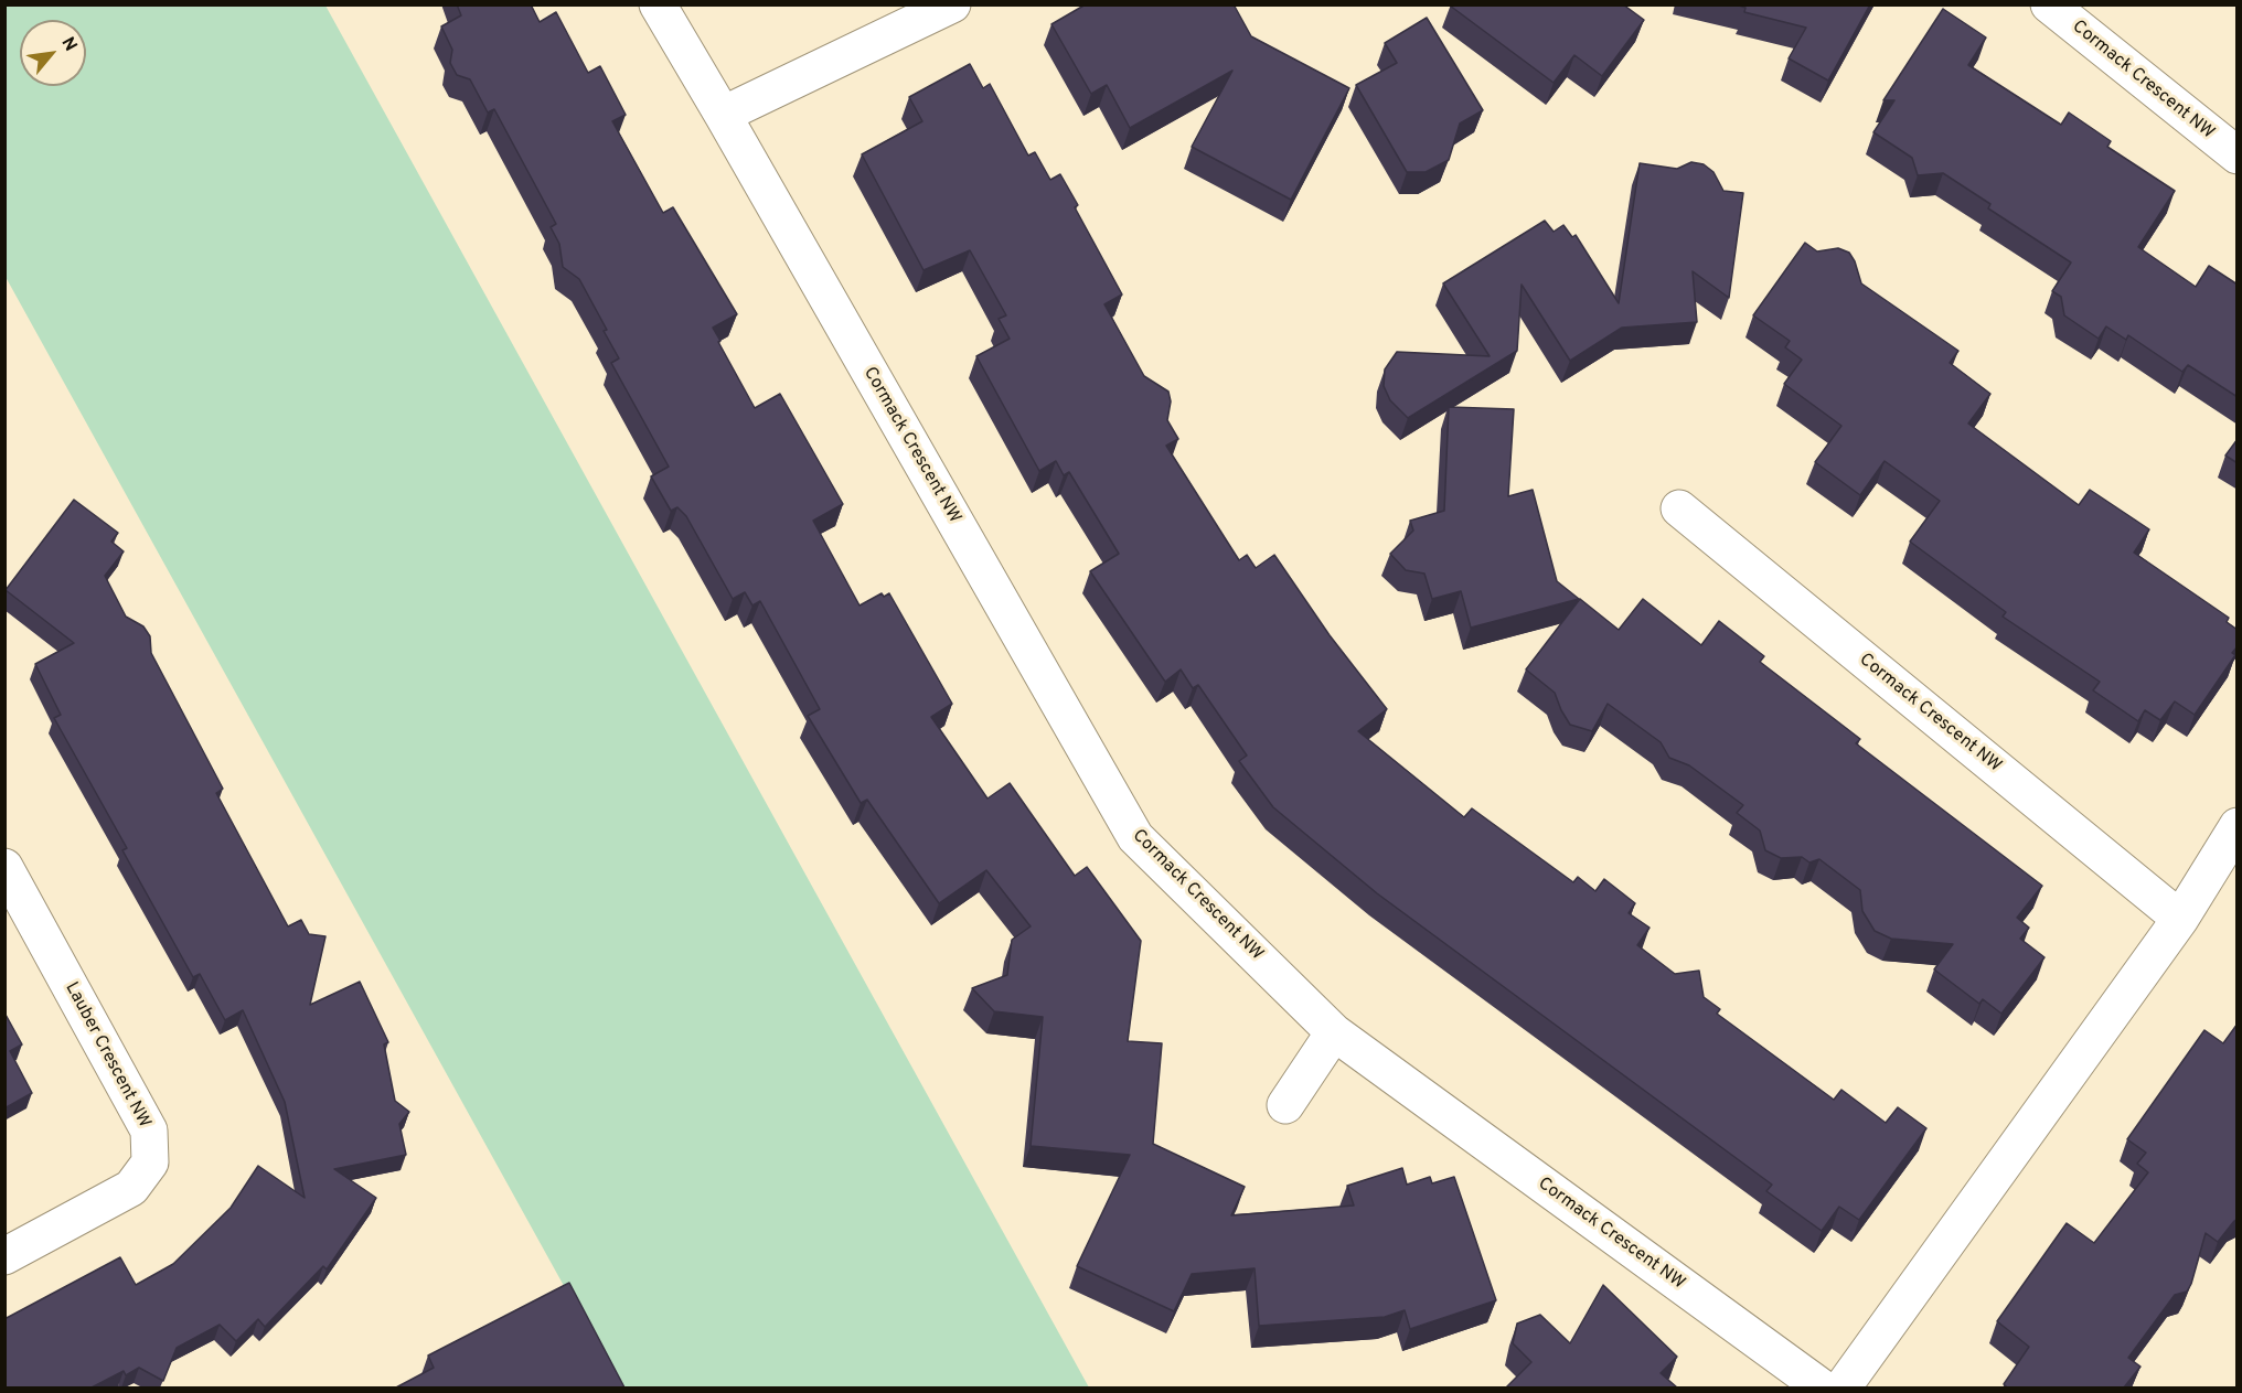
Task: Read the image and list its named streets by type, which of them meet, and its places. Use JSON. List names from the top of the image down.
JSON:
{
  "streets": {
    "street": ["Cormack Crescent NW", "Lauber Crescent NW"]
  },
  "north": "top right"
}
